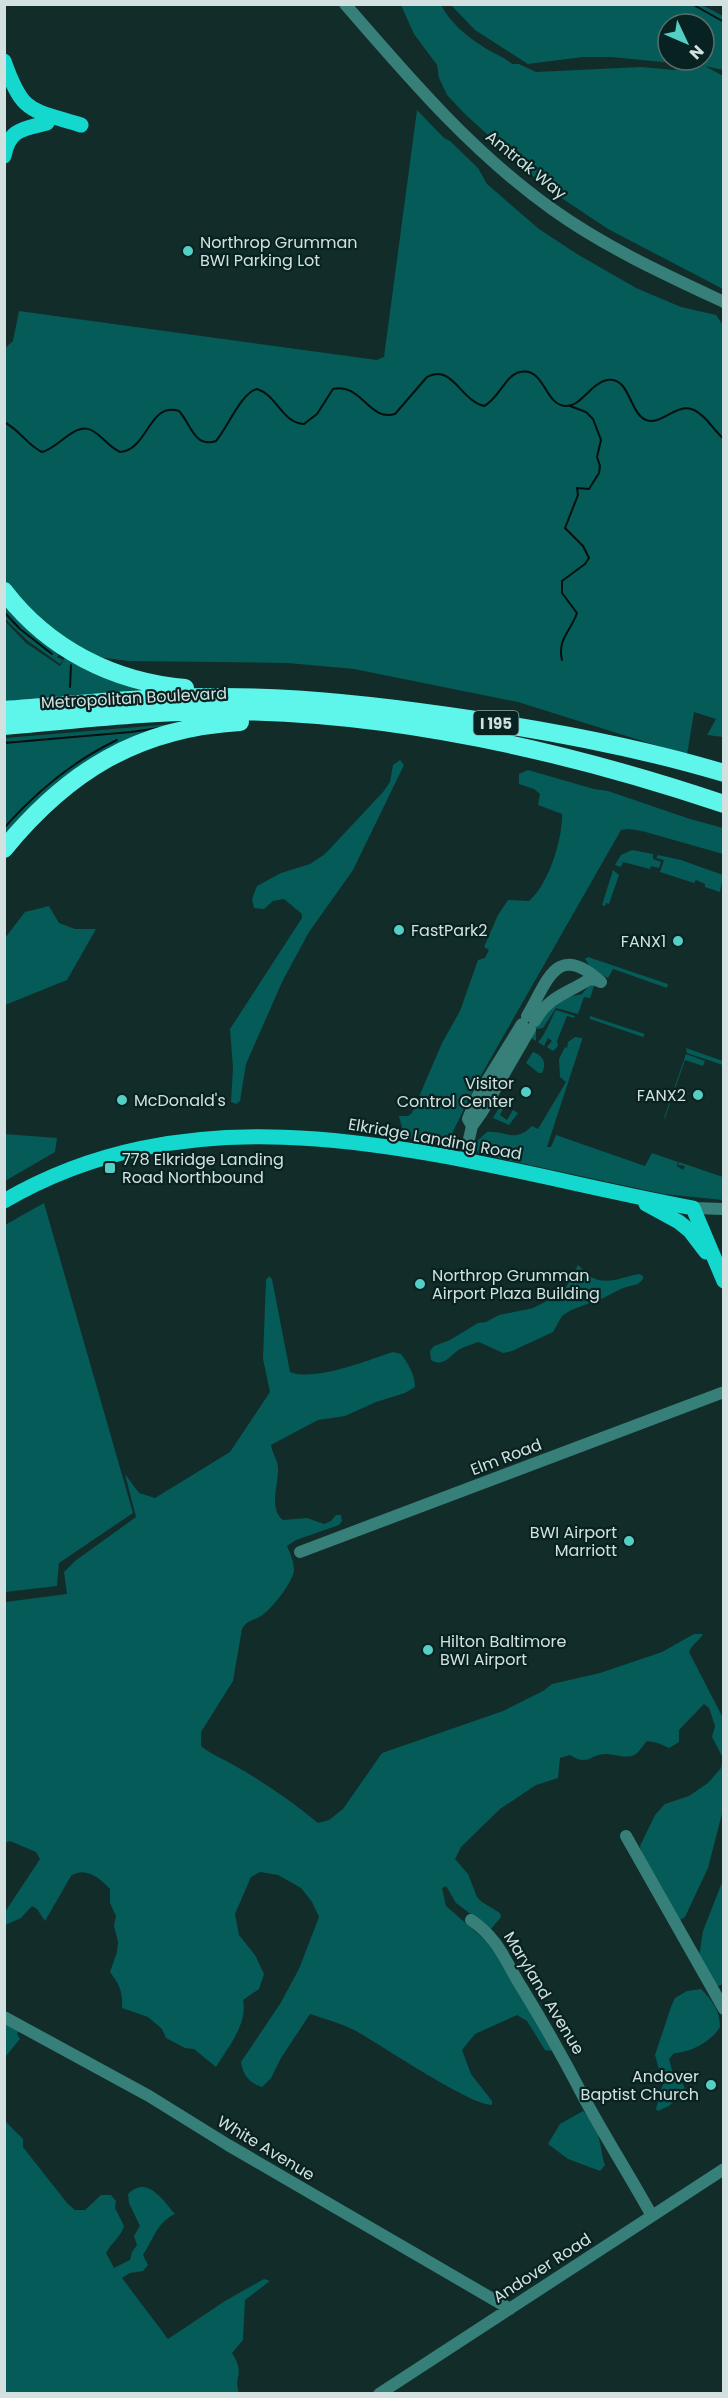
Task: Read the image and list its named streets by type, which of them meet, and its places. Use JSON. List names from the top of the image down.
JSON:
{
  "streets": {
    "highway": ["Metropolitan Boulevard", "I 195"],
    "main road": ["Elkridge Landing Road"],
    "street": [
      "Amtrak Way",
      "Elm Road",
      "Maryland Avenue",
      "White Avenue",
      "Andover Road"
    ]
  },
  "crossings": [
    ["Maryland Avenue", "Andover Road"],
    ["White Avenue", "Andover Road"]
  ],
  "places": {
    "other": [
      "Northrop Grumman BWI Parking Lot",
      "FastPark2",
      "FANX1",
      "Visitor Control Center",
      "FANX2",
      "McDonald's",
      "Northrop Grumman Airport Plaza Building",
      "BWI Airport Marriott",
      "Hilton Baltimore BWI Airport",
      "Andover Baptist Church"
    ],
    "transit": ["778 Elkridge Landing Road Northbound"]
  },
  "north": "bottom right"
}
